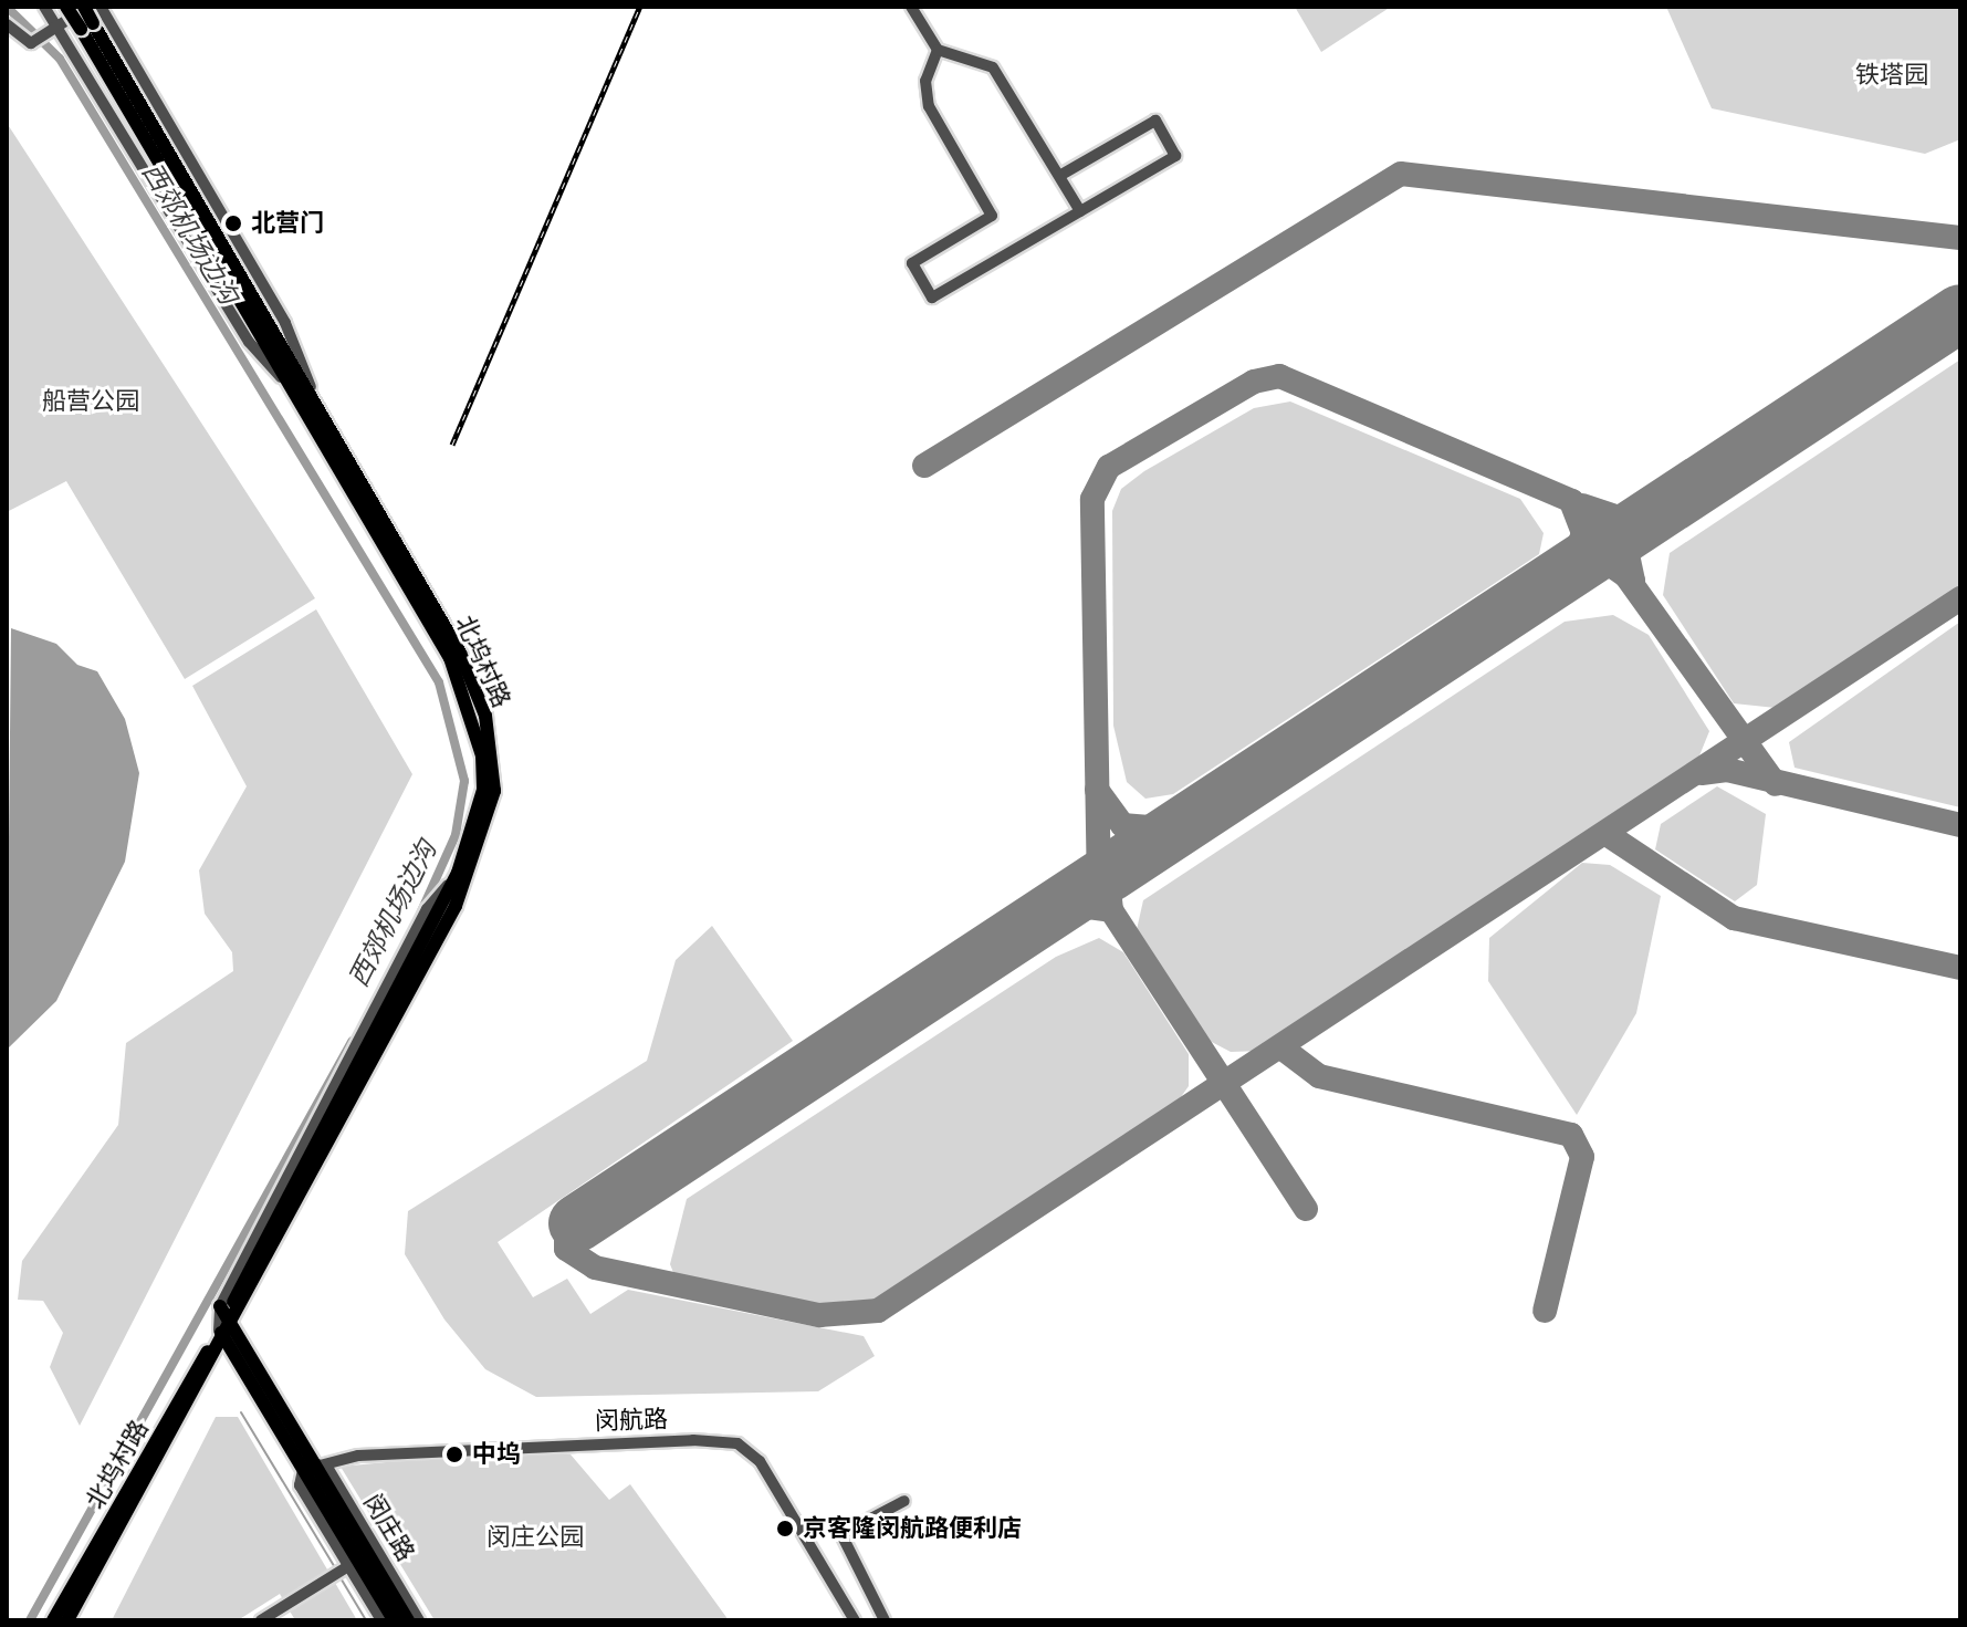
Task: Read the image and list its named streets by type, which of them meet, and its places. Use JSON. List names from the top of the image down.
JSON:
{
  "streets": {
    "main road": ["北坞村路", "闵庄路"],
    "street": ["闵航路"]
  },
  "crossings": [
    ["北坞村路", "闵庄路"],
    ["闵航路", "闵庄路"]
  ],
  "water": ["西郊机场边沟"],
  "parks": ["铁塔园", "船营公园", "闵庄公园"],
  "places": ["北营门", "中坞", "京客隆闵航路便利店"]
}
